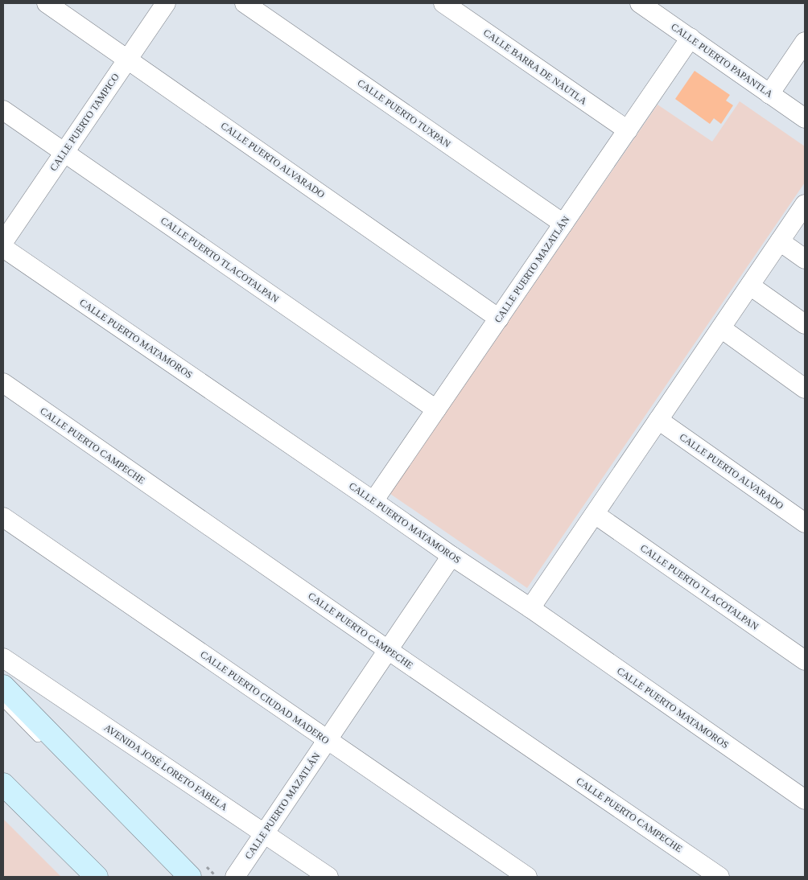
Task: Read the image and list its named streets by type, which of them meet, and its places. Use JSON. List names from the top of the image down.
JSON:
{
  "streets": {
    "street": [
      "CALLE PUERTO PAPANTLA",
      "CALLE BARRA DE NAUTLA",
      "CALLE PUERTO TUXPAN",
      "CALLE PUERTO TAMPICO",
      "CALLE PUERTO ALVARADO",
      "CALLE PUERTO TLACOTALPAN",
      "CALLE PUERTO MAZATLÁN",
      "CALLE PUERTO MATAMOROS",
      "CALLE PUERTO CAMPECHE",
      "CALLE PUERTO CIUDAD MADERO",
      "AVENIDA JOSÉ LORETO FABELA"
    ]
  },
  "crossings": [
    ["CALLE PUERTO PAPANTLA", "CALLE PUERTO MAZATLÁN"],
    ["CALLE BARRA DE NAUTLA", "CALLE PUERTO MAZATLÁN"],
    ["CALLE PUERTO TUXPAN", "CALLE PUERTO MAZATLÁN"],
    ["CALLE PUERTO TAMPICO", "CALLE PUERTO ALVARADO"],
    ["CALLE PUERTO TAMPICO", "CALLE PUERTO TLACOTALPAN"],
    ["CALLE PUERTO ALVARADO", "CALLE PUERTO MAZATLÁN"],
    ["CALLE PUERTO TLACOTALPAN", "CALLE PUERTO MAZATLÁN"],
    ["CALLE PUERTO MAZATLÁN", "CALLE PUERTO MATAMOROS"],
    ["CALLE PUERTO MAZATLÁN", "CALLE PUERTO CAMPECHE"],
    ["CALLE PUERTO MAZATLÁN", "CALLE PUERTO CIUDAD MADERO"],
    ["CALLE PUERTO MAZATLÁN", "AVENIDA JOSÉ LORETO FABELA"]
  ]
}
